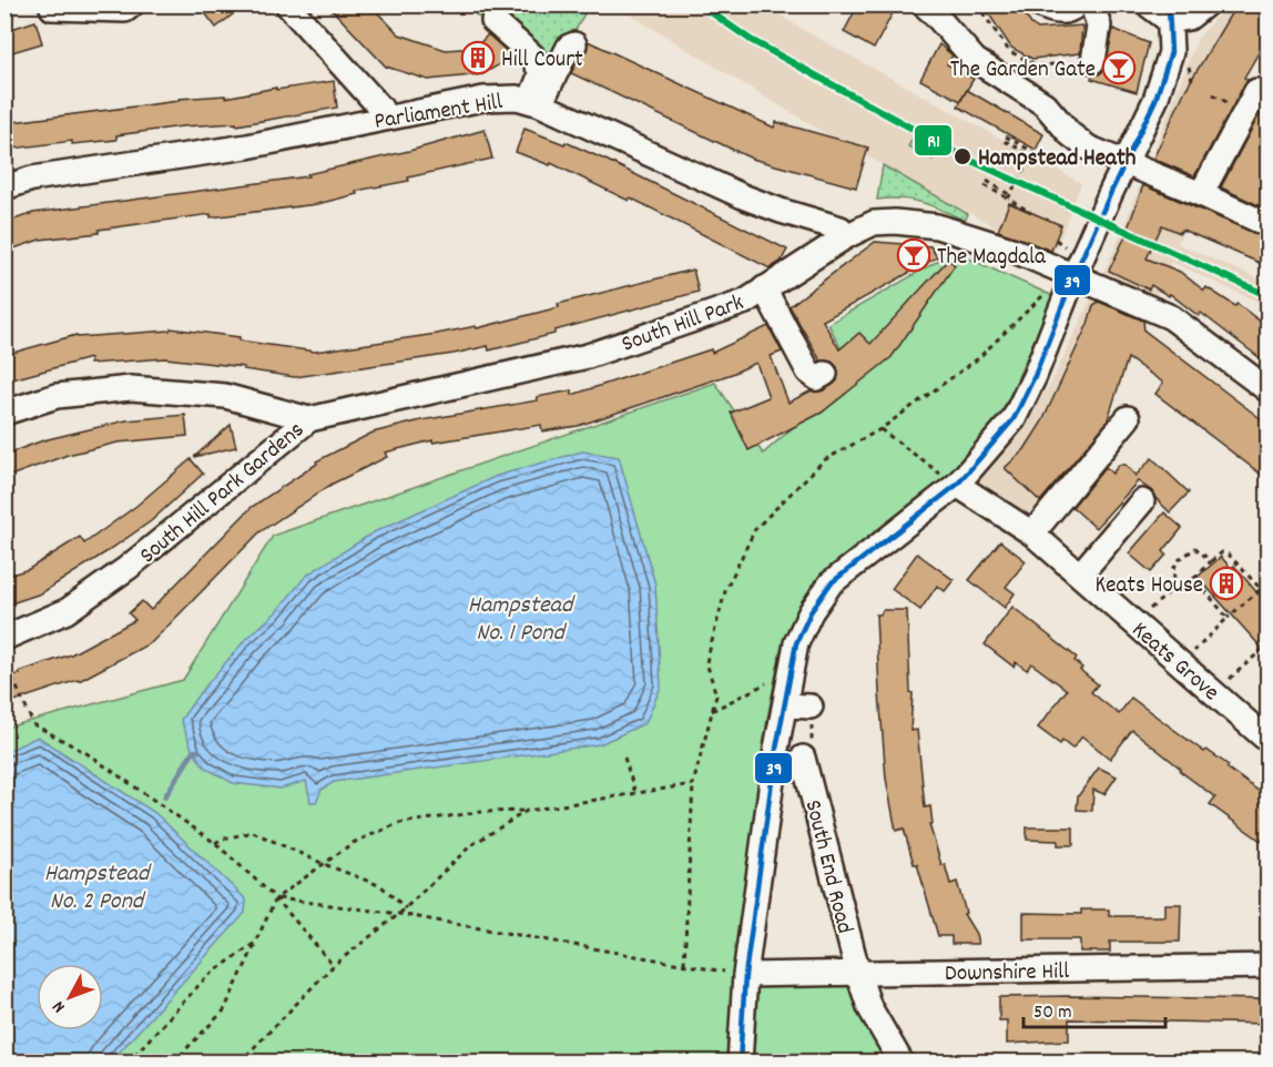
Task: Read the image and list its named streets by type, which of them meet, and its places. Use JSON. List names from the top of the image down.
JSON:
{
  "streets": {
    "street": [
      "Parliament Hill",
      "South Hill Park",
      "South Hill Park Gardens",
      "Keats Grove",
      "South End Road",
      "Downshire Hill"
    ]
  },
  "crossings": [
    ["Parliament Hill", "South Hill Park"],
    ["South Hill Park", "South Hill Park Gardens"],
    ["South End Road", "Downshire Hill"]
  ],
  "water": ["Hampstead No. 1 Pond", "Hampstead No. 2 Pond"],
  "places": {
    "building": ["Hill Court", "Keats House"],
    "bar": ["The Garden Gate", "The Magdala"],
    "other": ["Hampstead Heath"]
  },
  "lines": ["transit line R1", "transit line 39"],
  "scale_bar": "50 m",
  "north": "bottom left"
}
